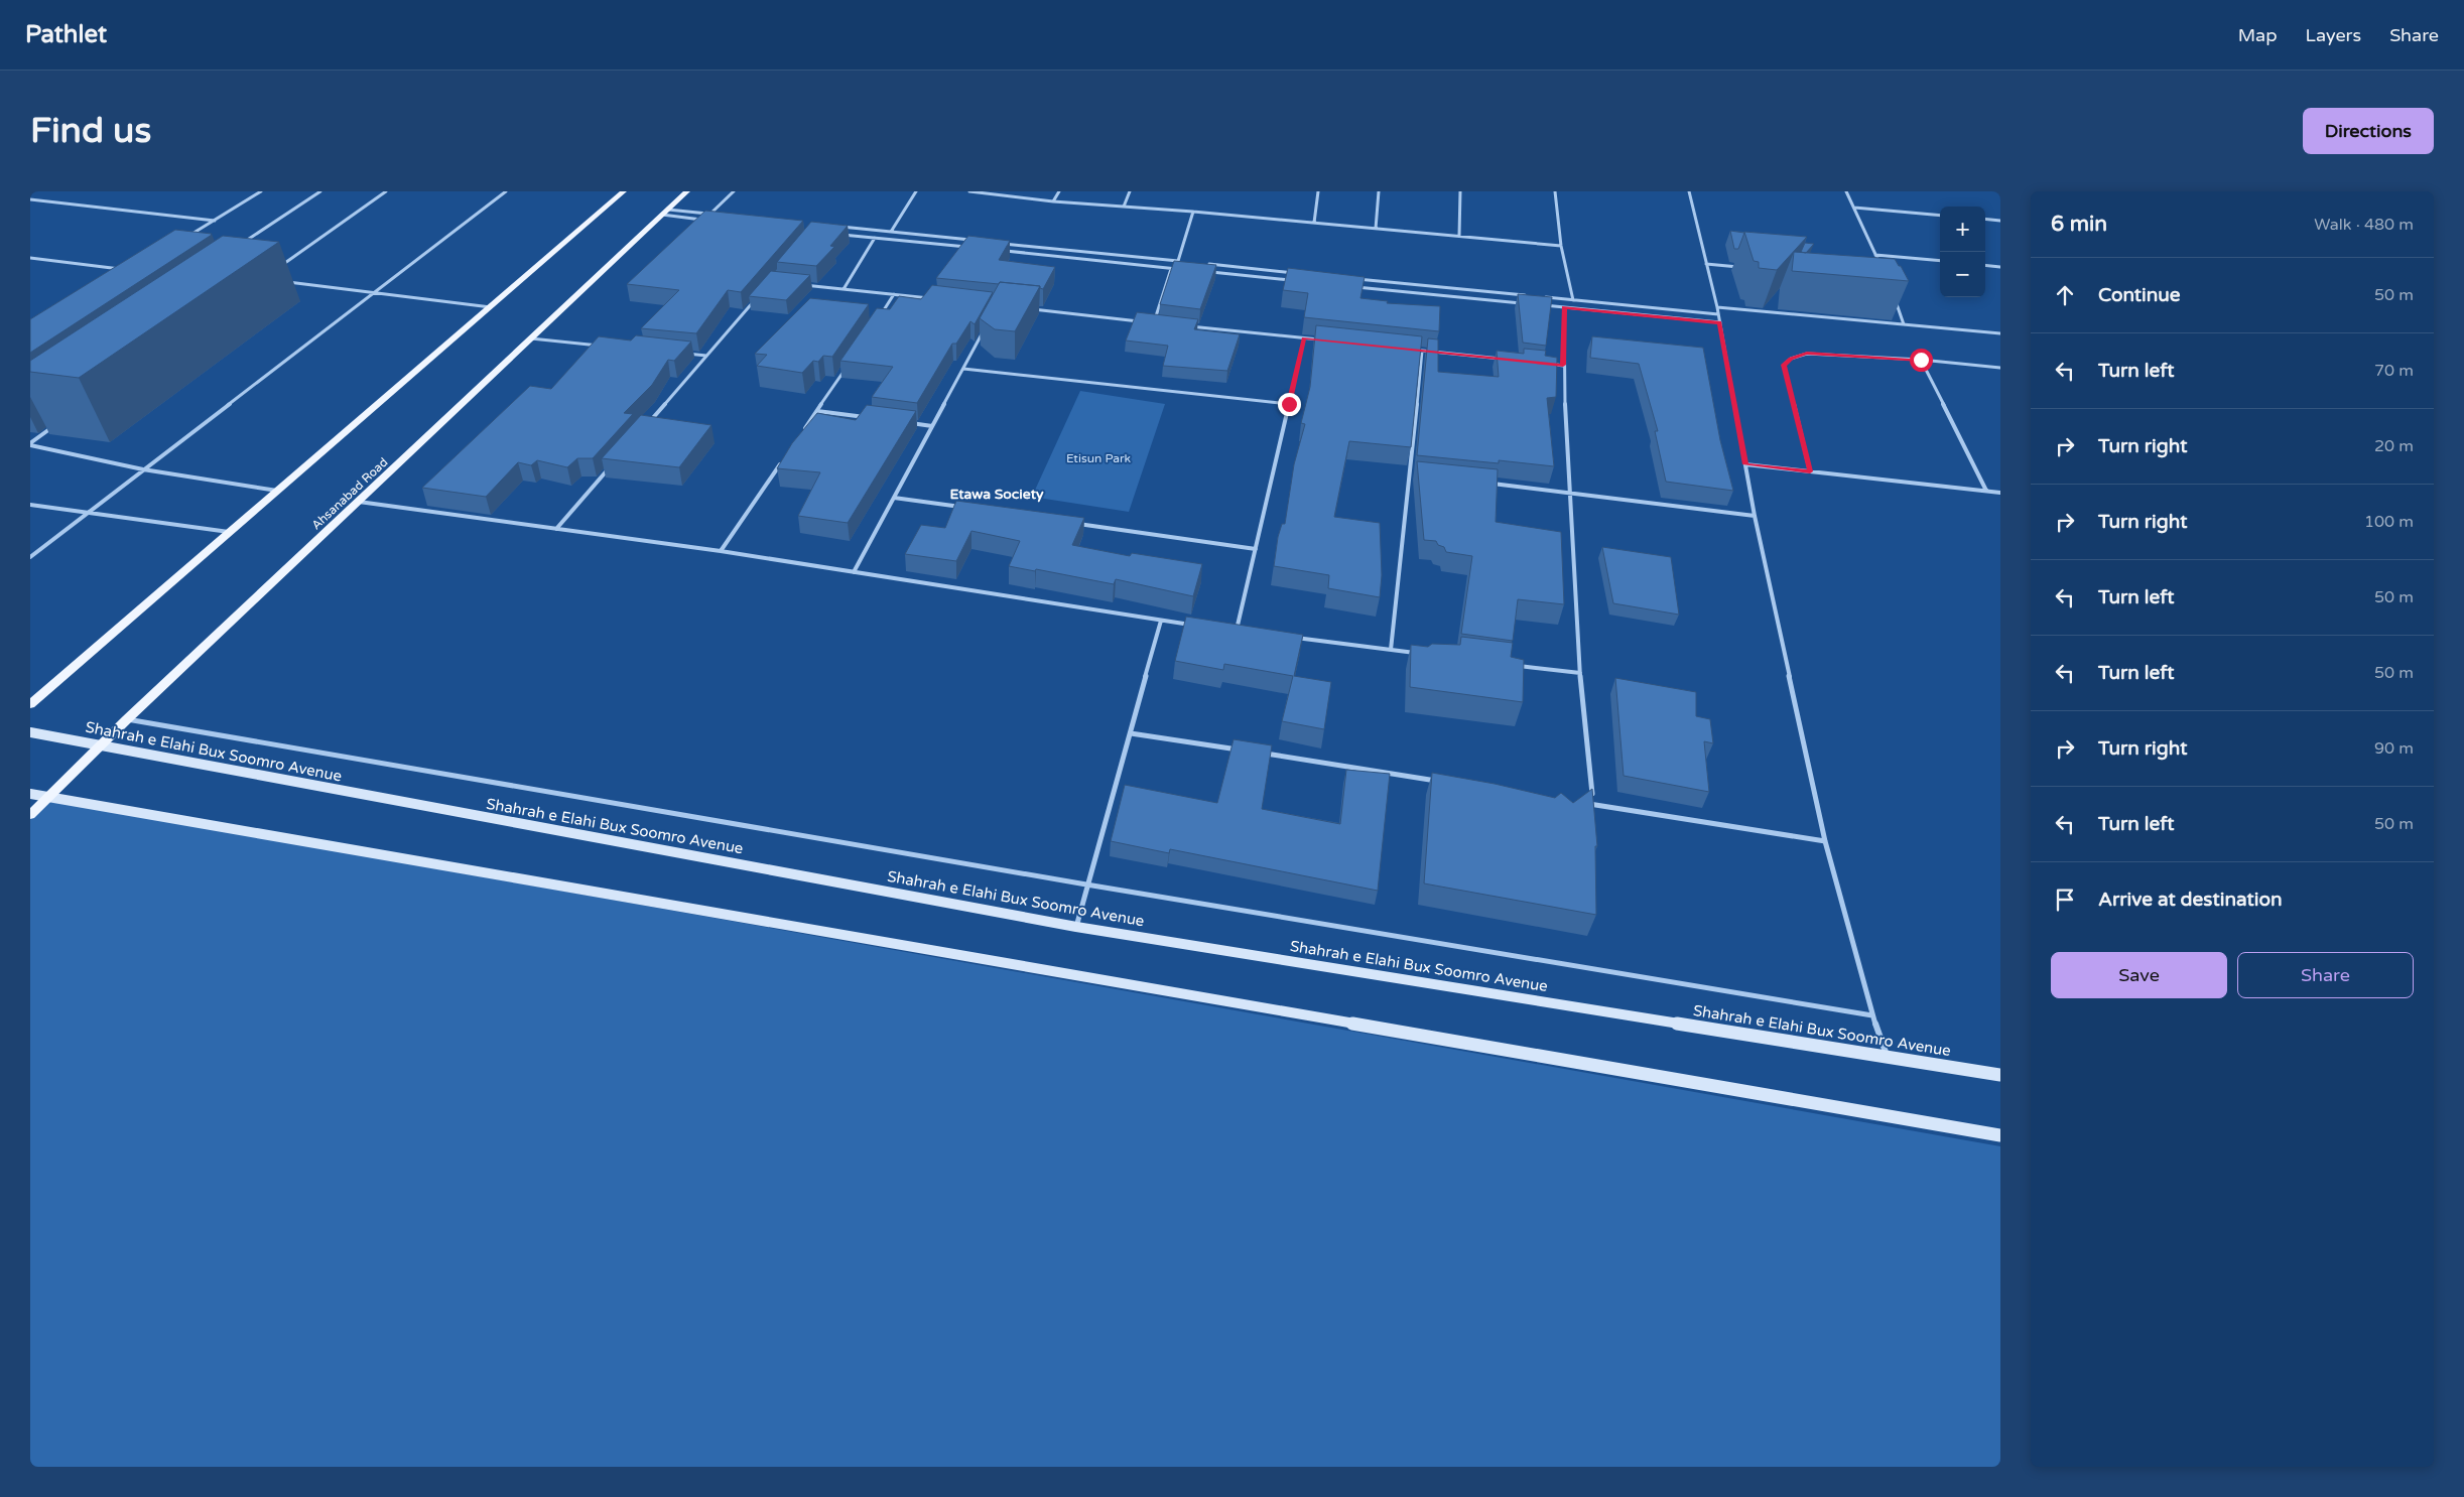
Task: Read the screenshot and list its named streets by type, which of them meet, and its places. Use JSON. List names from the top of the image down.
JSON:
{
  "streets": {
    "main road": ["Ahsanabad Road", "Shahrah e Elahi Bux Soomro Avenue"]
  },
  "crossings": [
    ["Ahsanabad Road", "Shahrah e Elahi Bux Soomro Avenue"]
  ],
  "districts": ["Etawa Society"],
  "parks": ["Etisun Park"],
  "page": {
    "header": "Pathlet",
    "nav": ["Map", "Layers", "Share"],
    "buttons": [
      "Directions",
      ["Save", "Share"]
    ],
    "title": "Find us",
    "heading": ["6 min", "Walk · 480 m"],
    "map_buttons": ["+", "−"],
    "list": [
      ["Continue", "50 m"],
      ["Turn left", "70 m"],
      ["Turn right", "20 m"],
      ["Turn right", "100 m"],
      ["Turn left", "50 m"],
      ["Turn left", "50 m"],
      ["Turn right", "90 m"],
      ["Turn left", "50 m"],
      "Arrive at destination"
    ]
  }
}
